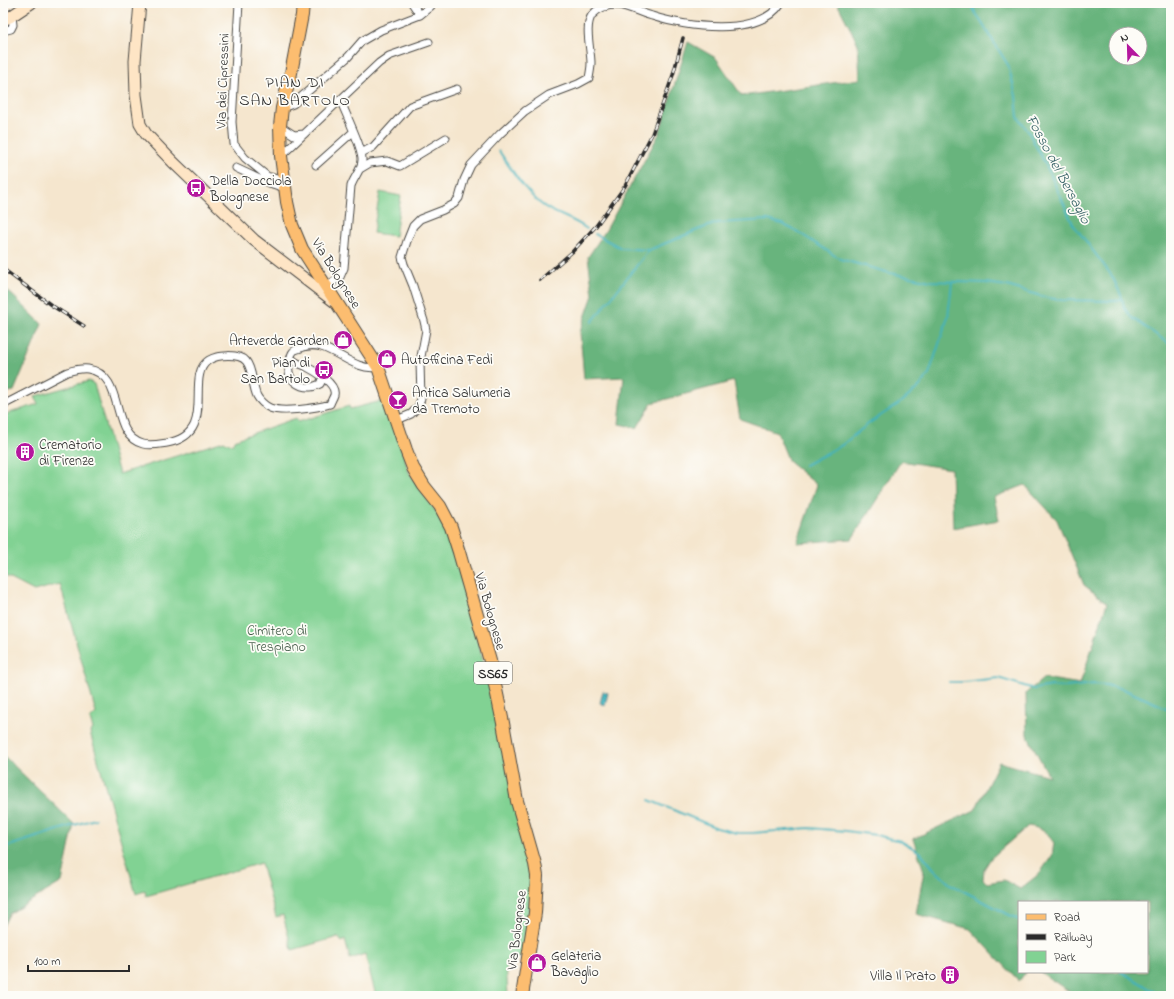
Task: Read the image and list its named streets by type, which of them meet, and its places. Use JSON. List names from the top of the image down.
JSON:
{
  "streets": {
    "main road": ["Via Bolognese", "SS65"],
    "street": ["Via dei Cipressini"]
  },
  "crossings": [
    ["Via dei Cipressini", "Via Bolognese"]
  ],
  "districts": ["PIAN DI SAN BARTOLO"],
  "water": ["Fosso del Bersaglio"],
  "parks": ["Cimitero di Trespiano"],
  "places": {
    "bus stop": ["Della Docciola Bolognese", "Pian di San Bartolo"],
    "shop": ["Arteverde Garden", "Autofficina Fedi", "Gelateria Bavaglio"],
    "bar": ["Antica Salumeria da Tremoto"],
    "building": ["Crematorio di Firenze", "Villa Il Prato"]
  },
  "legend": ["Road", "Railway", "Park"],
  "scale_bar": "100 m",
  "north": "top left"
}
